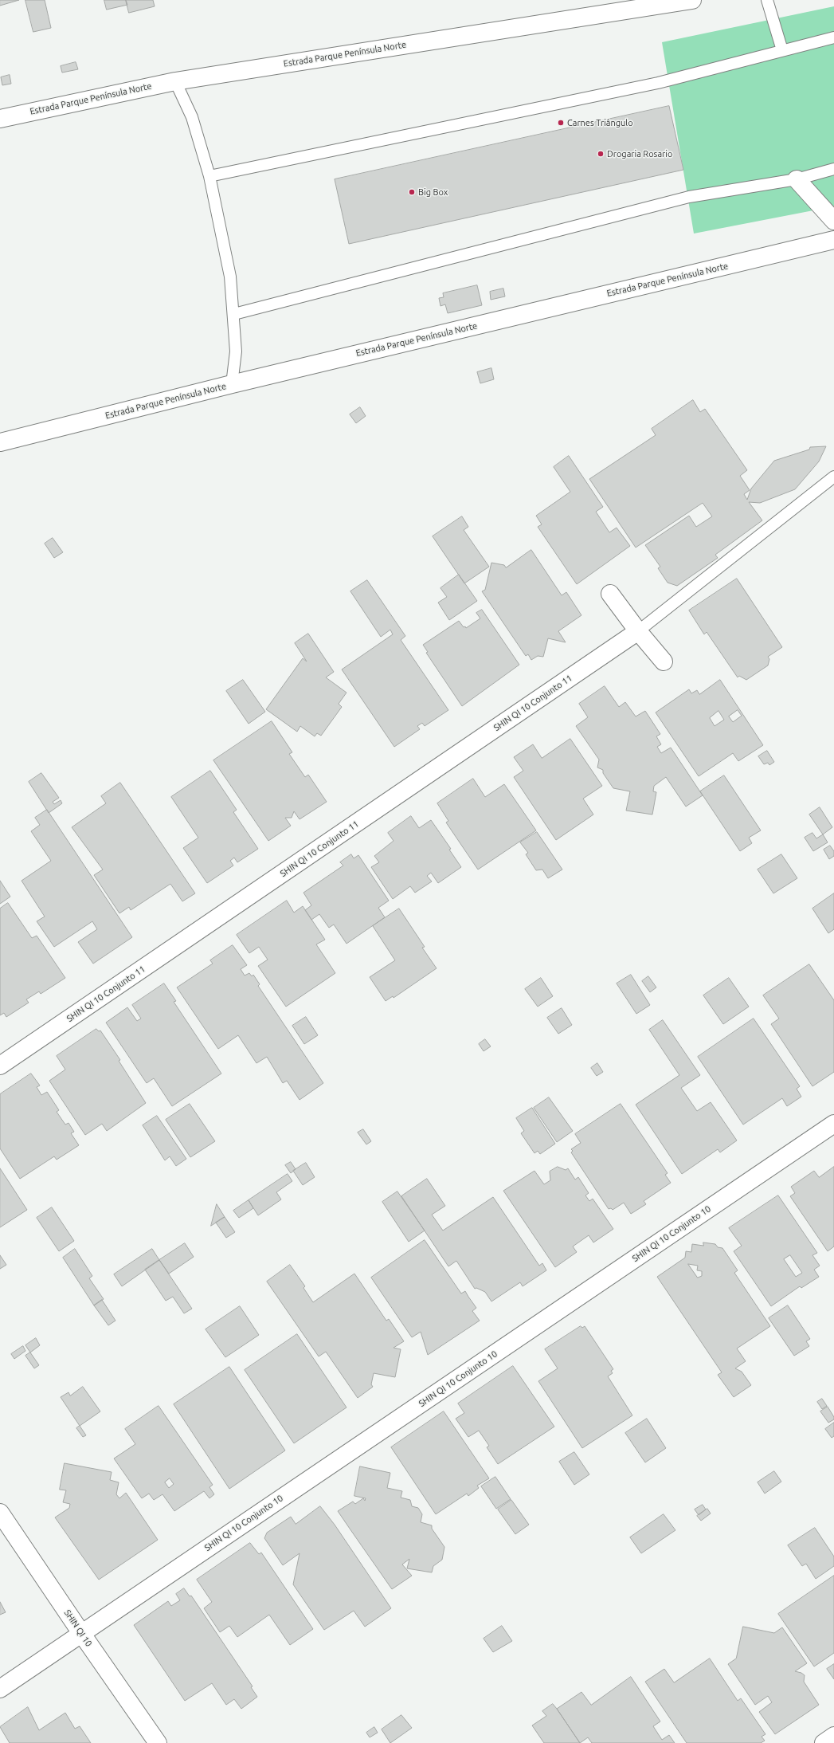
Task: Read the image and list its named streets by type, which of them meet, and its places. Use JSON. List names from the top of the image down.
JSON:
{
  "streets": {
    "street": [
      "Estrada Parque Península Norte",
      "SHIN QI 10 Conjunto 11",
      "SHIN QI 10 Conjunto 10",
      "SHIN QI 10"
    ]
  },
  "crossings": [
    ["SHIN QI 10 Conjunto 10", "SHIN QI 10"]
  ],
  "places": ["Carnes Triângulo", "Drogaria Rosario", "Big Box"]
}
